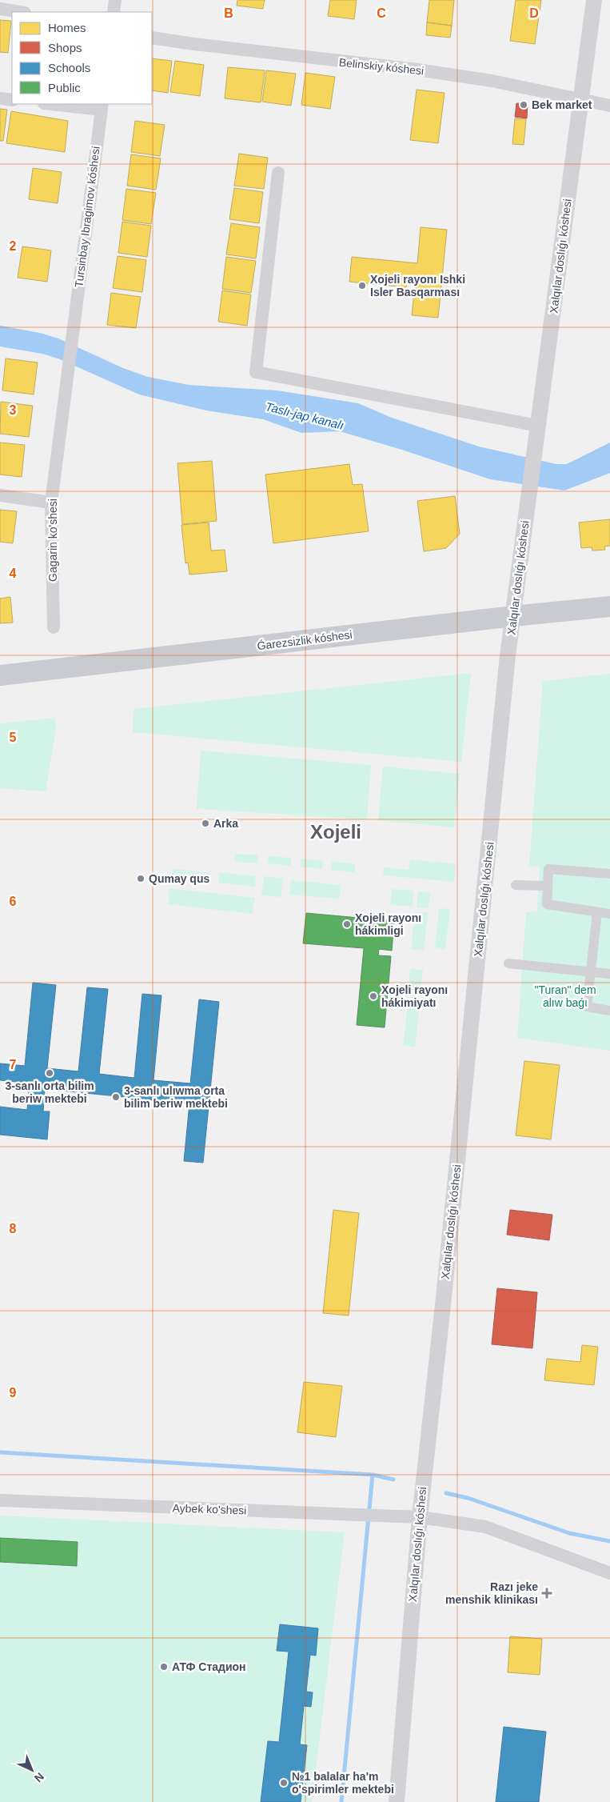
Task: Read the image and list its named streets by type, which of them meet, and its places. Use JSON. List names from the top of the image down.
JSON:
{
  "streets": {
    "main road": ["Ǵarezsizlik kóshesi"],
    "street": [
      "Belinskiy kóshesi",
      "Tursinbay Ibragimov kóshesi",
      "Xalqılar doslıǵı kóshesi",
      "Gagarin ko'shesi",
      "Aybek ko'shesi"
    ]
  },
  "crossings": [
    ["Belinskiy kóshesi", "Xalqılar doslıǵı kóshesi"],
    ["Tursinbay Ibragimov kóshesi", "Gagarin ko'shesi"],
    ["Xalqılar doslıǵı kóshesi", "Ǵarezsizlik kóshesi"],
    ["Xalqılar doslıǵı kóshesi", "Aybek ko'shesi"]
  ],
  "districts": ["Xojeli"],
  "water": ["Taslı-jap kanalı"],
  "parks": ["\"Turan\" dem alıw baǵı"],
  "places": {
    "other": [
      "Bek market",
      "Xojeli rayonı Ishki Isler Basqarması",
      "Arka",
      "Qumay qus",
      "Xojeli rayonı hákimligi",
      "Xojeli rayonı hákimiyatı",
      "3-sanlı orta bilim beriw mektebi",
      "3-sanlı ulıwma orta bilim beriw mektebi",
      "АТФ Стадион",
      "№1 balalar ha'm o'spirimler mektebi"
    ],
    "health": ["Razı jeke menshik klinikası"]
  },
  "legend": [
    "Homes",
    "Shops",
    "Schools",
    "Public"
  ],
  "north": "bottom right",
  "grid": {
    "columns": ["B", "C", "D"],
    "rows": [
      "2",
      "3",
      "4",
      "5",
      "6",
      "7",
      "8",
      "9"
    ]
  }
}
